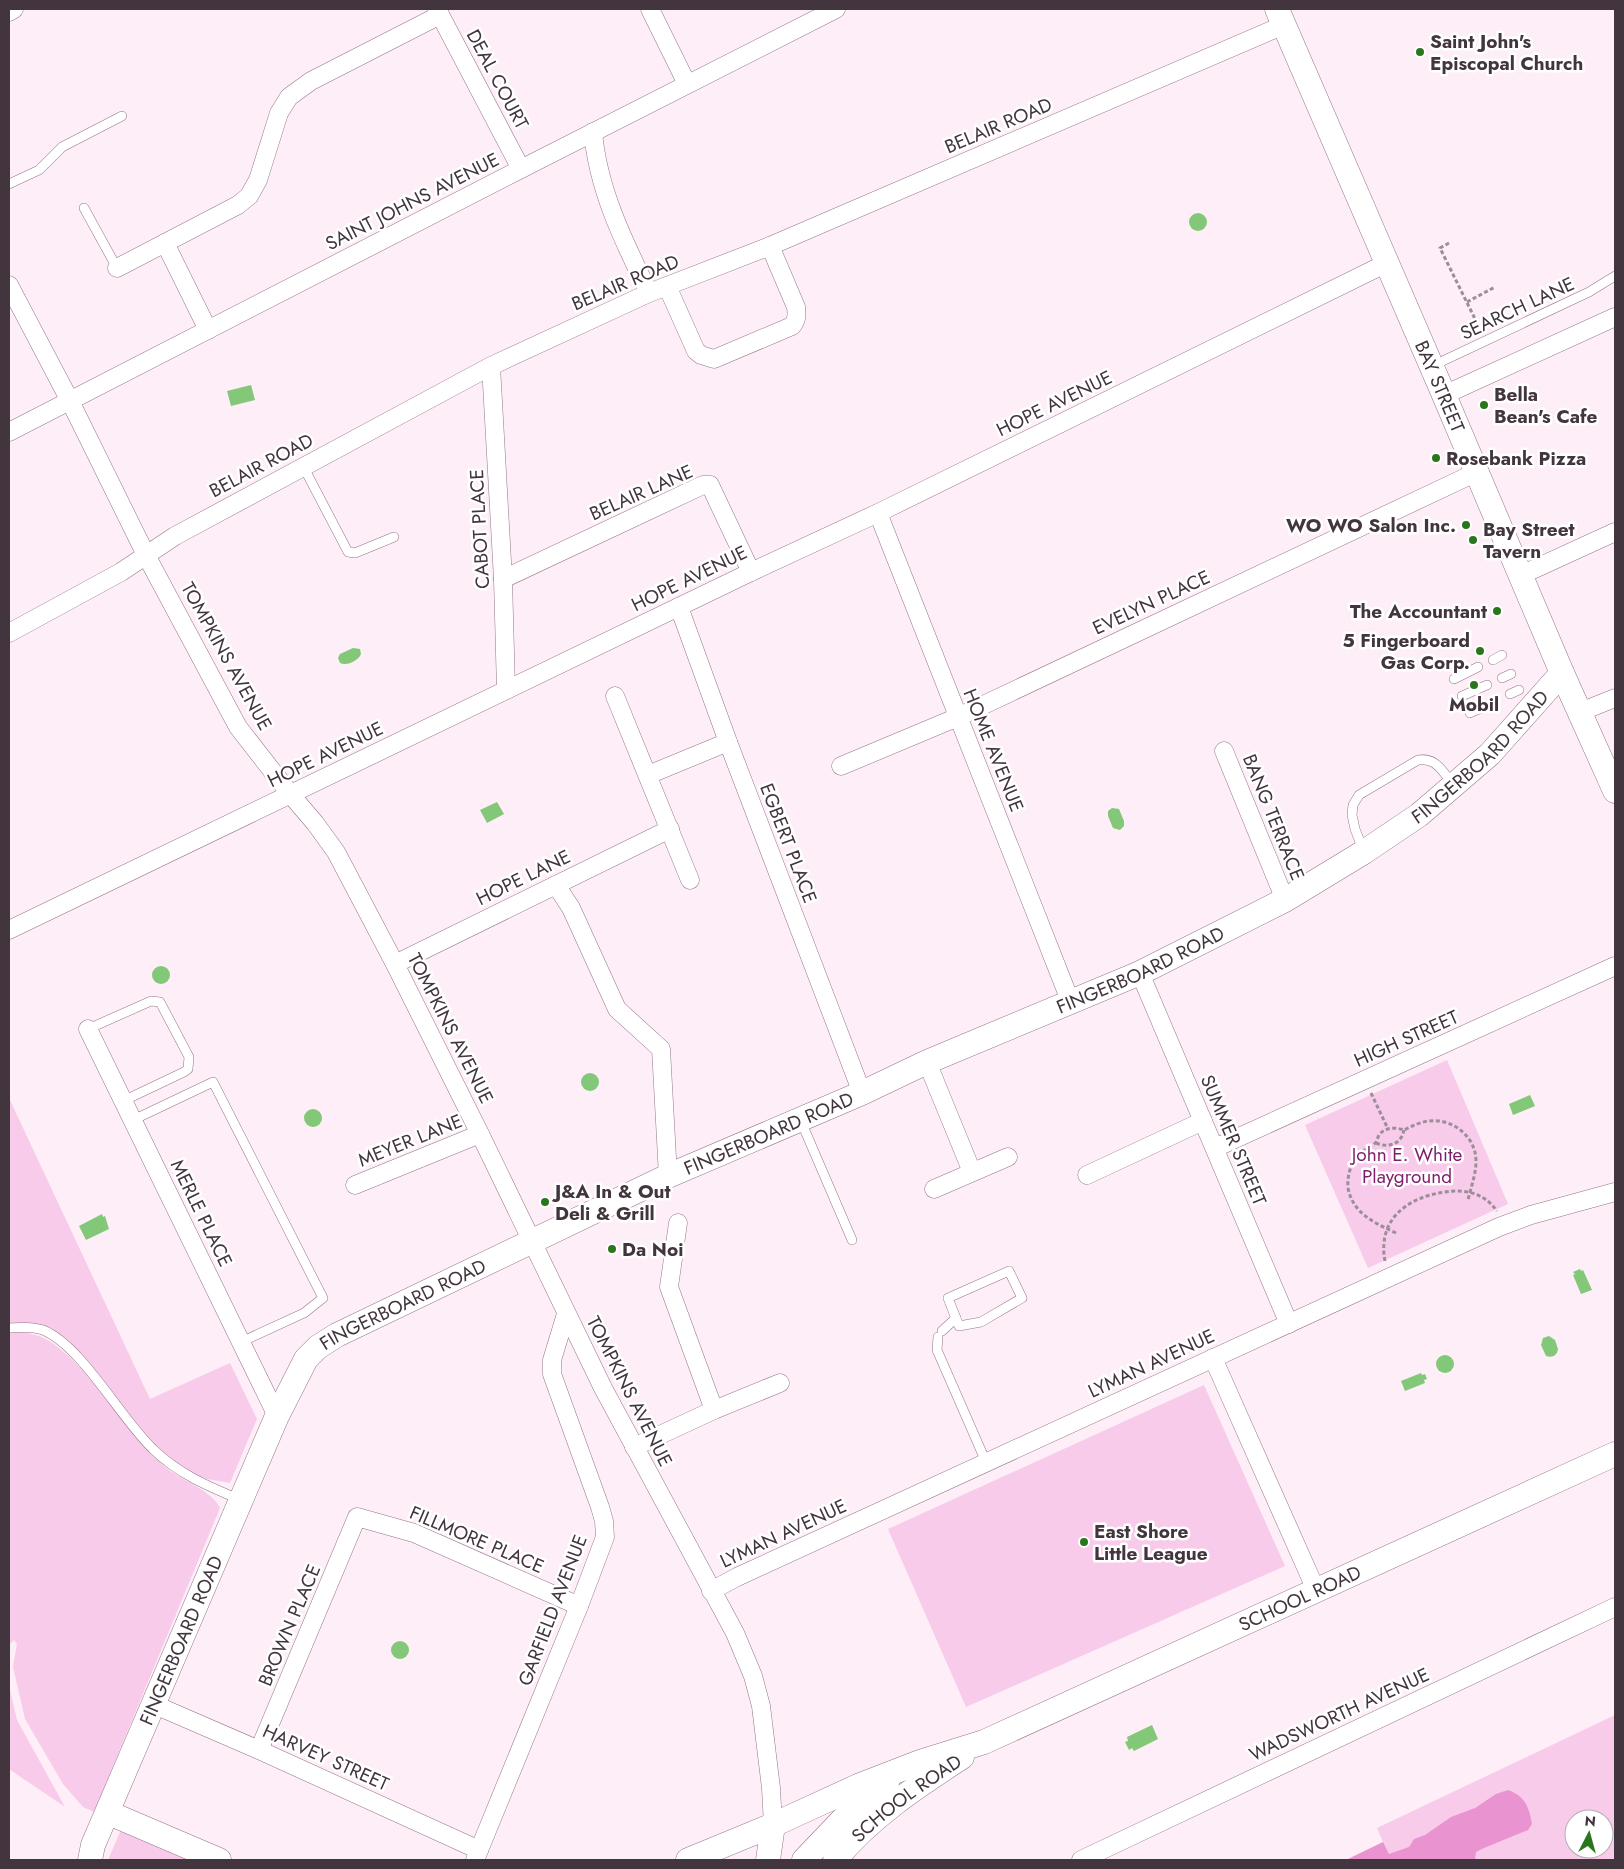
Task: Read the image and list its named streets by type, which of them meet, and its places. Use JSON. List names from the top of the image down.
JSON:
{
  "streets": {
    "main road": ["BAY STREET", "FINGERBOARD ROAD", "SCHOOL ROAD"],
    "street": [
      "DEAL COURT",
      "BELAIR ROAD",
      "SAINT JOHNS AVENUE",
      "HOPE AVENUE",
      "BELAIR LANE",
      "CABOT PLACE",
      "EVELYN PLACE",
      "TOMPKINS AVENUE",
      "HOME AVENUE",
      "BANG TERRACE",
      "EGBERT PLACE",
      "HOPE LANE",
      "HIGH STREET",
      "MEYER LANE",
      "SUMMER STREET",
      "MERLE PLACE",
      "LYMAN AVENUE",
      "FILLMORE PLACE",
      "GARFIELD AVENUE",
      "BROWN PLACE",
      "WADSWORTH AVENUE",
      "HARVEY STREET"
    ],
    "lane": ["SEARCH LANE"]
  },
  "crossings": [
    ["DEAL COURT", "SAINT JOHNS AVENUE"],
    ["BELAIR ROAD", "BAY STREET"],
    ["BELAIR ROAD", "CABOT PLACE"],
    ["BELAIR ROAD", "TOMPKINS AVENUE"],
    ["SAINT JOHNS AVENUE", "TOMPKINS AVENUE"],
    ["SEARCH LANE", "BAY STREET"],
    ["BAY STREET", "HOPE AVENUE"],
    ["BAY STREET", "EVELYN PLACE"],
    ["BAY STREET", "FINGERBOARD ROAD"],
    ["HOPE AVENUE", "BELAIR LANE"],
    ["HOPE AVENUE", "CABOT PLACE"],
    ["HOPE AVENUE", "TOMPKINS AVENUE"],
    ["HOPE AVENUE", "HOME AVENUE"],
    ["HOPE AVENUE", "EGBERT PLACE"],
    ["BELAIR LANE", "CABOT PLACE"],
    ["EVELYN PLACE", "HOME AVENUE"],
    ["TOMPKINS AVENUE", "FINGERBOARD ROAD"],
    ["TOMPKINS AVENUE", "HOPE LANE"],
    ["TOMPKINS AVENUE", "MEYER LANE"],
    ["TOMPKINS AVENUE", "LYMAN AVENUE"],
    ["TOMPKINS AVENUE", "GARFIELD AVENUE"],
    ["HOME AVENUE", "FINGERBOARD ROAD"],
    ["FINGERBOARD ROAD", "BANG TERRACE"],
    ["FINGERBOARD ROAD", "EGBERT PLACE"],
    ["FINGERBOARD ROAD", "SUMMER STREET"],
    ["FINGERBOARD ROAD", "MERLE PLACE"],
    ["FINGERBOARD ROAD", "HARVEY STREET"],
    ["HIGH STREET", "SUMMER STREET"],
    ["SUMMER STREET", "LYMAN AVENUE"],
    ["FILLMORE PLACE", "GARFIELD AVENUE"],
    ["FILLMORE PLACE", "BROWN PLACE"],
    ["GARFIELD AVENUE", "HARVEY STREET"],
    ["BROWN PLACE", "HARVEY STREET"]
  ],
  "parks": ["John E. White Playground"],
  "places": [
    "Saint John's Episcopal Church",
    "Bella Bean's Cafe",
    "Rosebank Pizza",
    "WO WO Salon Inc.",
    "Bay Street Tavern",
    "The Accountant",
    "5 Fingerboard Gas Corp.",
    "Mobil",
    "J&A In & Out Deli & Grill",
    "Da Noi",
    "East Shore Little League"
  ],
  "north": "top"
}
